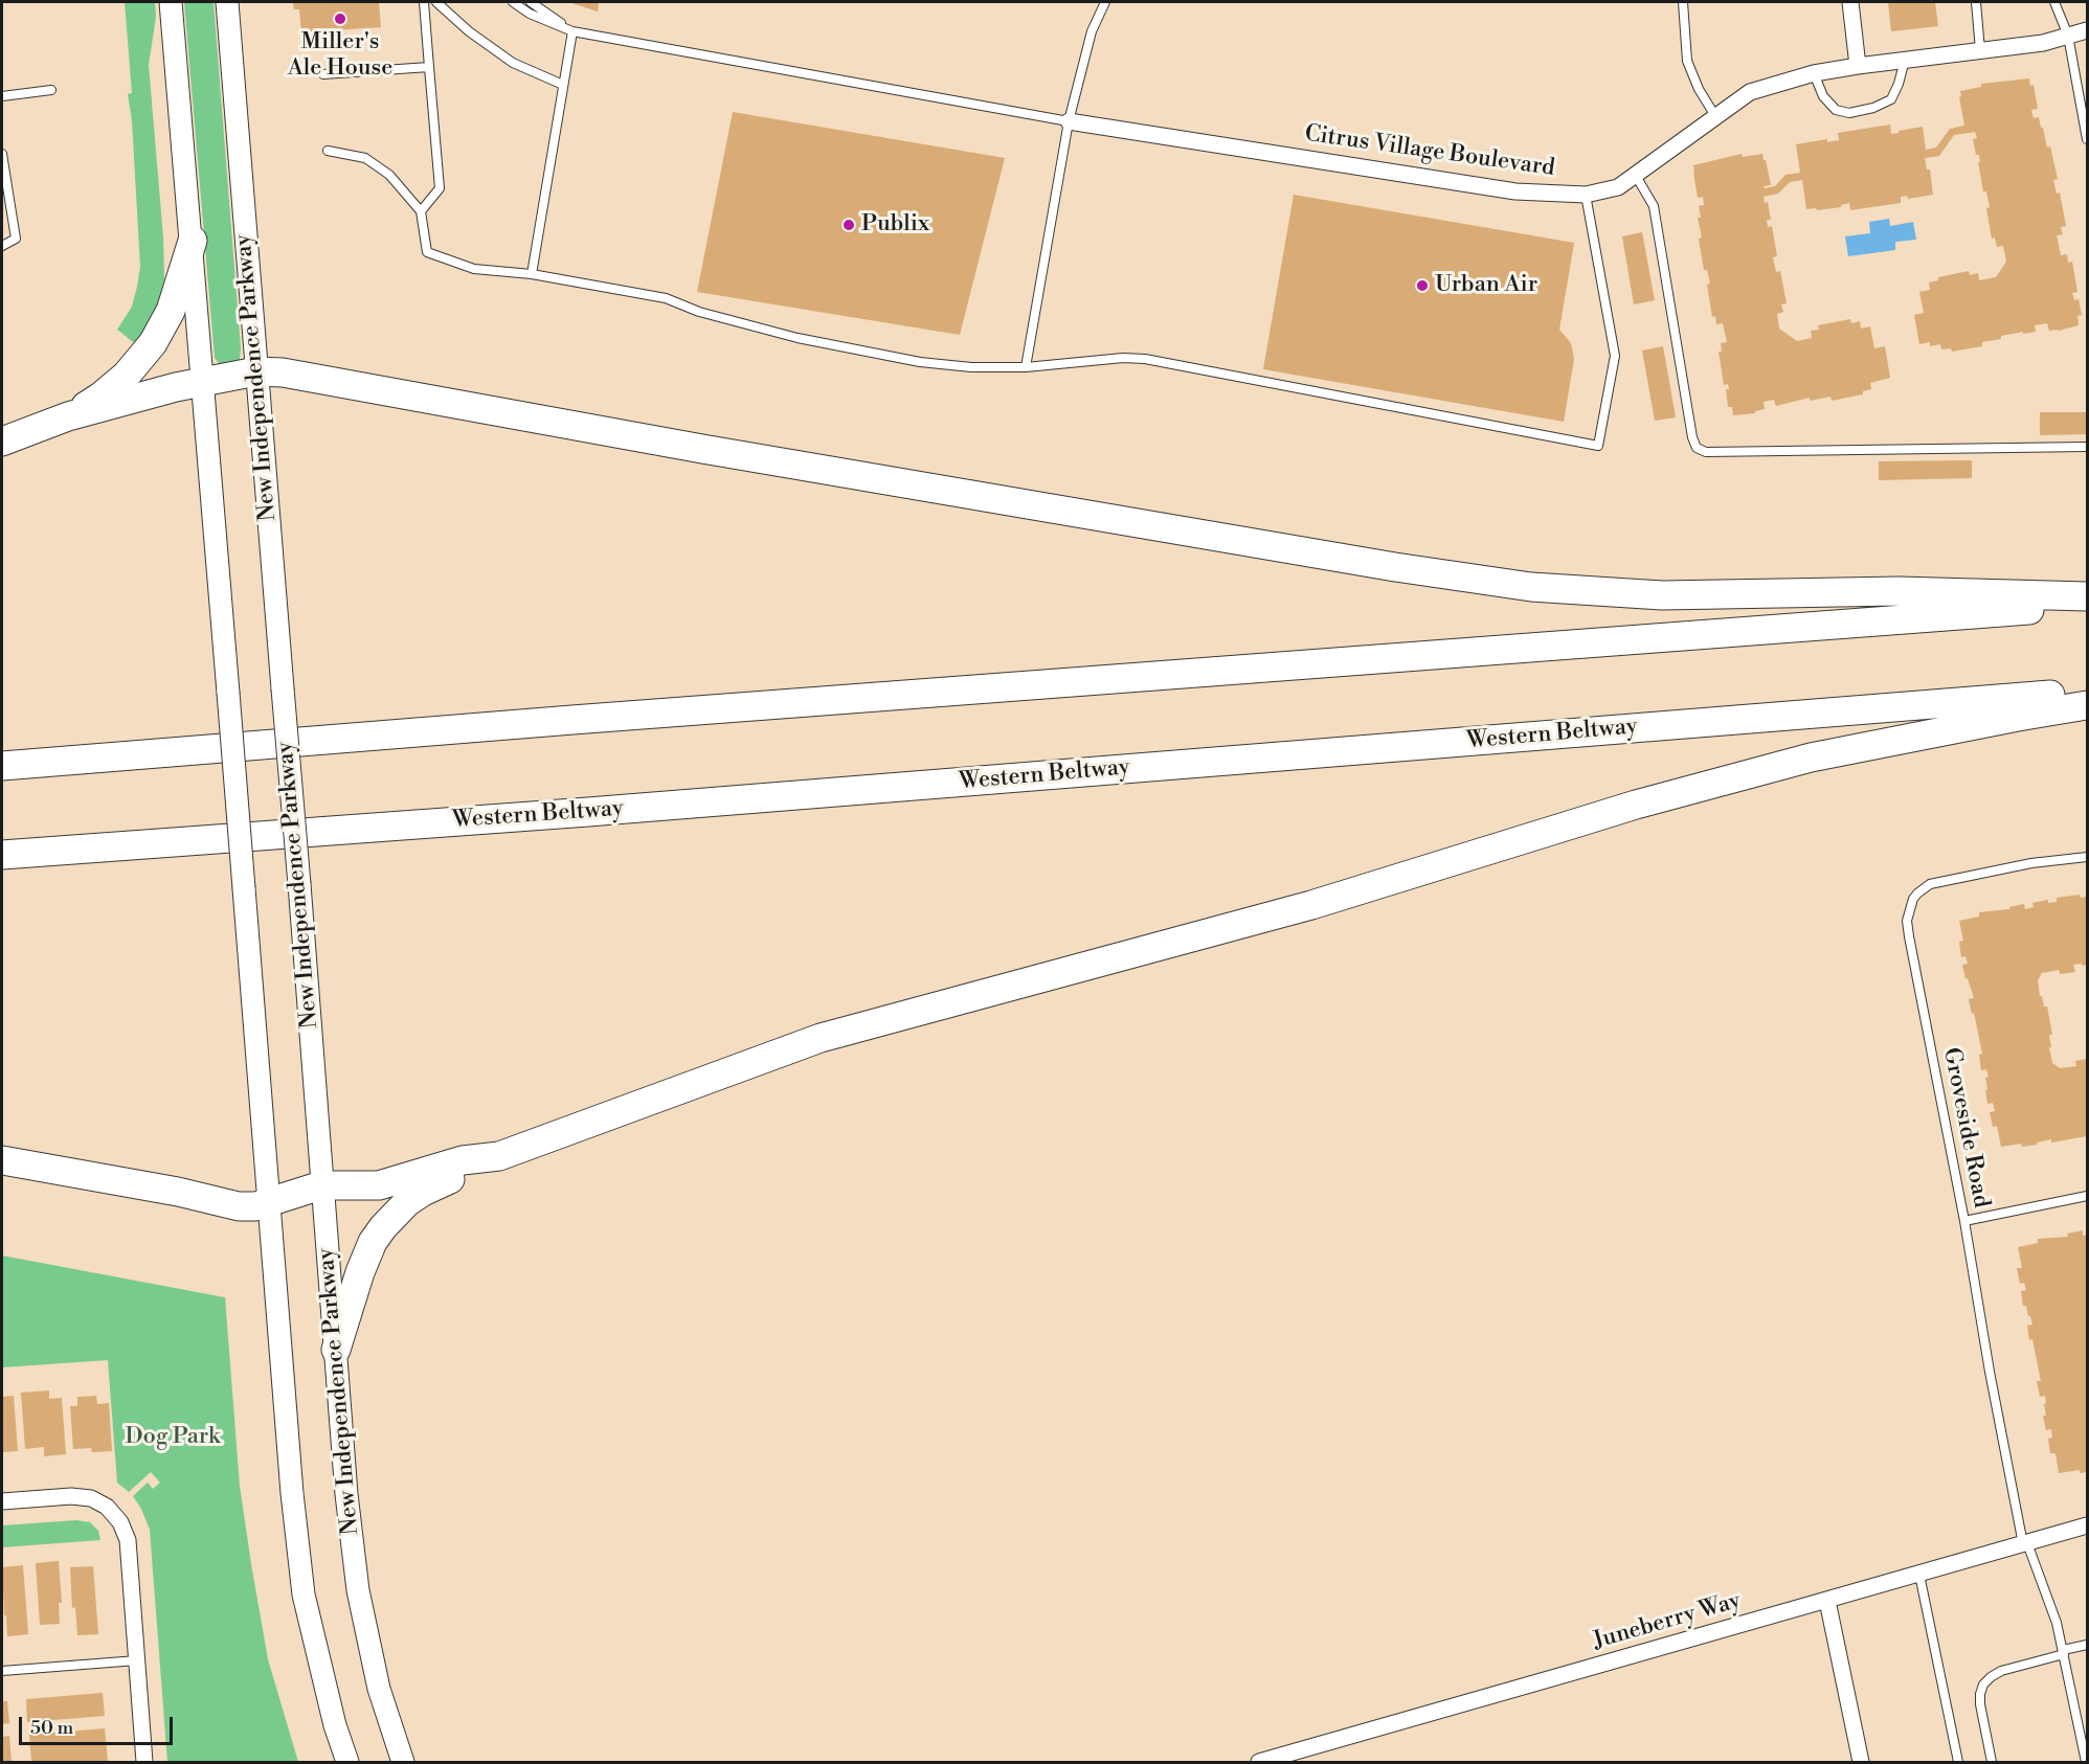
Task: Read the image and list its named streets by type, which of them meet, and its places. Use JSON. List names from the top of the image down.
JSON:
{
  "streets": {
    "highway": ["Western Beltway"],
    "main road": ["New Independence Parkway"],
    "street": ["Citrus Village Boulevard", "Juneberry Way"],
    "lane": ["Groveside Road"]
  },
  "crossings": [
    ["Groveside Road", "Juneberry Way"]
  ],
  "parks": ["Dog Park"],
  "places": ["Miller's Ale House", "Publix", "Urban Air"],
  "scale_bar": "50 m"
}
